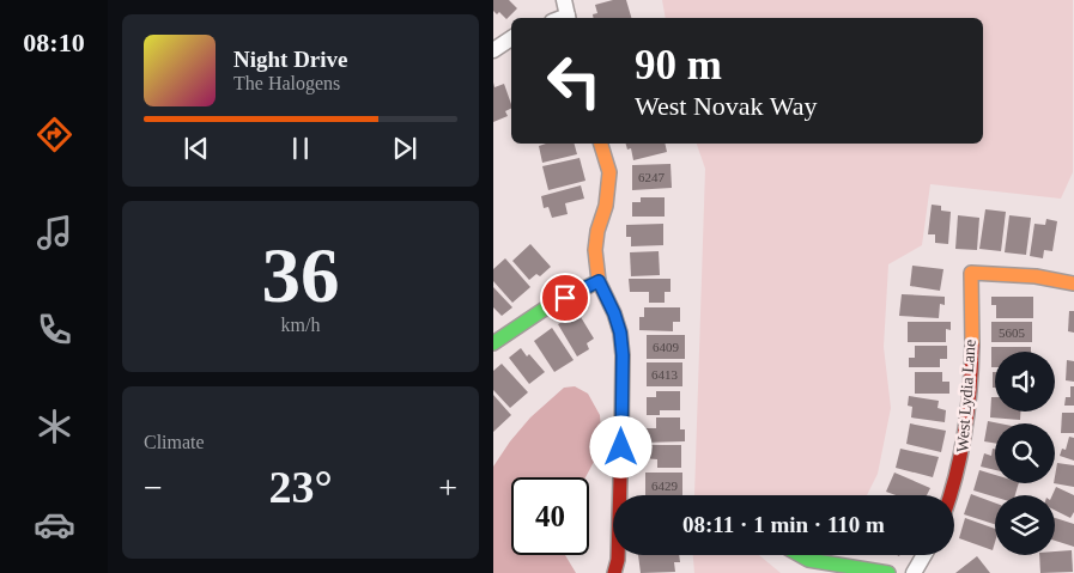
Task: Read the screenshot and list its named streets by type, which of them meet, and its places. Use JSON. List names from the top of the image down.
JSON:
{
  "streets": {
    "street": ["West Lydia Lane"]
  },
  "house_numbers": [
    "6247",
    "5605",
    "6409",
    "6413",
    "6429"
  ],
  "page": {
    "tabs": "08:10",
    "turn": ["90 m", "West Novak Way"],
    "song": ["Night Drive", "The Halogens"],
    "tile": [
      ["36", "km/h"],
      "Climate"
    ],
    "heat": ["−", "23°", "+"],
    "limit": "40",
    "trip": "08:11 · 1 min · 110 m"
  }
}
